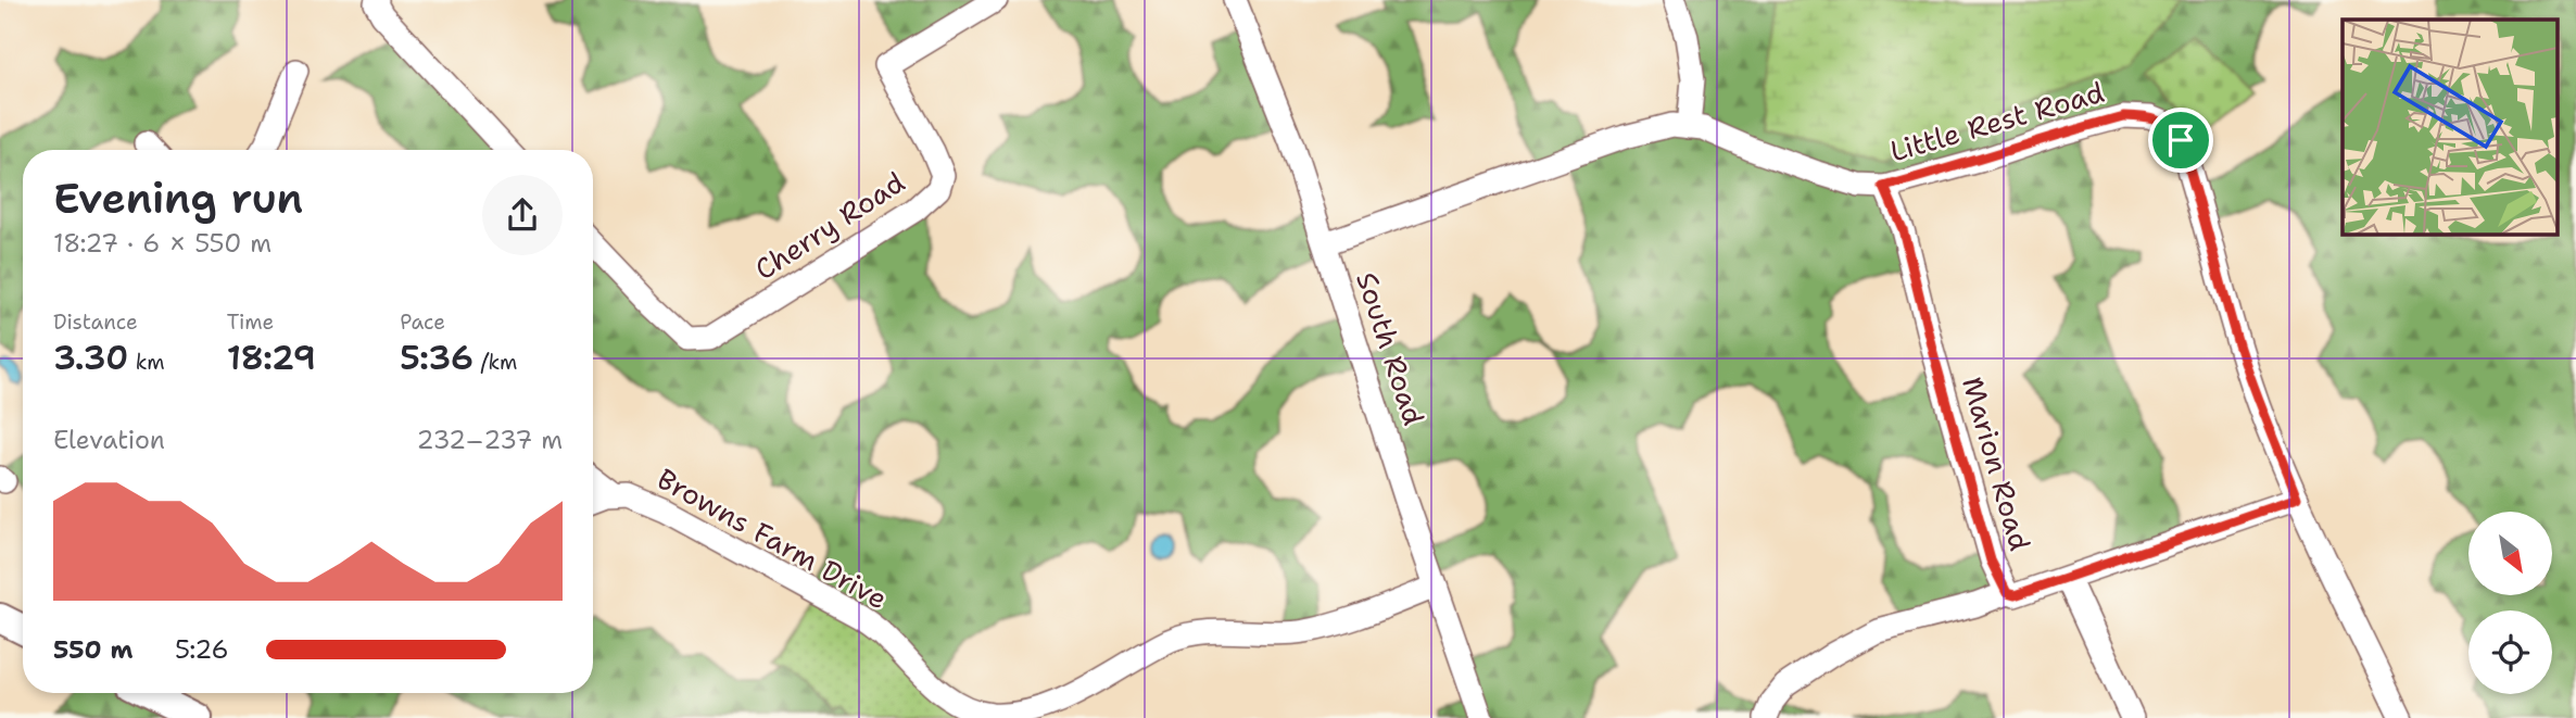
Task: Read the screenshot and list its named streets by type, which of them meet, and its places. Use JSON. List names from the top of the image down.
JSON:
{
  "streets": {
    "street": [
      "Little Rest Road",
      "Cherry Road",
      "South Road",
      "Marion Road",
      "Browns Farm Drive"
    ]
  },
  "crossings": [
    ["Little Rest Road", "South Road"],
    ["Little Rest Road", "Marion Road"],
    ["South Road", "Browns Farm Drive"]
  ],
  "north": "bottom right",
  "page": {
    "heading": ["Evening run", "18:27 · 6 × 550 m"],
    "stats": [
      ["Distance", "3.30 km"],
      ["Time", "18:29"],
      ["Pace", "5:36 /km"]
    ],
    "chart": ["Elevation", "232–237 m"],
    "list": [
      {
        "name": "550 m",
        "note": "5:26"
      }
    ]
  }
}
